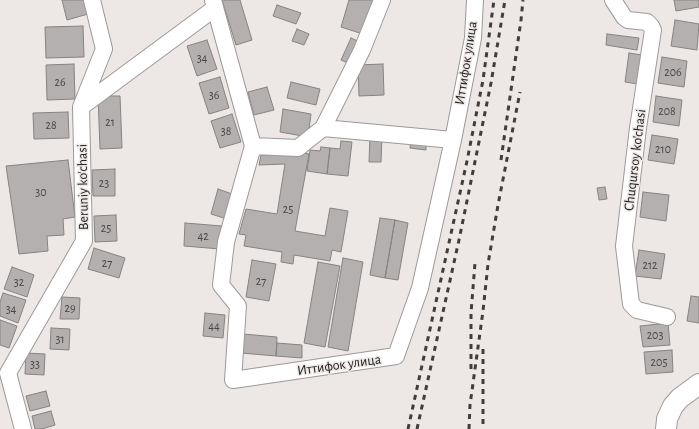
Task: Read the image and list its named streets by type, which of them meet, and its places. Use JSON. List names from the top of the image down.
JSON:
{
  "streets": {
    "street": ["Иттифок улица", "Chuqursoy ko'chasi", "Beruniy ko'chasi"]
  },
  "house_numbers": [
    "34",
    "206",
    "26",
    "36",
    "208",
    "21",
    "28",
    "38",
    "210",
    "23",
    "30",
    "25",
    "25",
    "42",
    "27",
    "212",
    "27",
    "32",
    "29",
    "34",
    "44",
    "203",
    "31",
    "205",
    "33"
  ]
}
